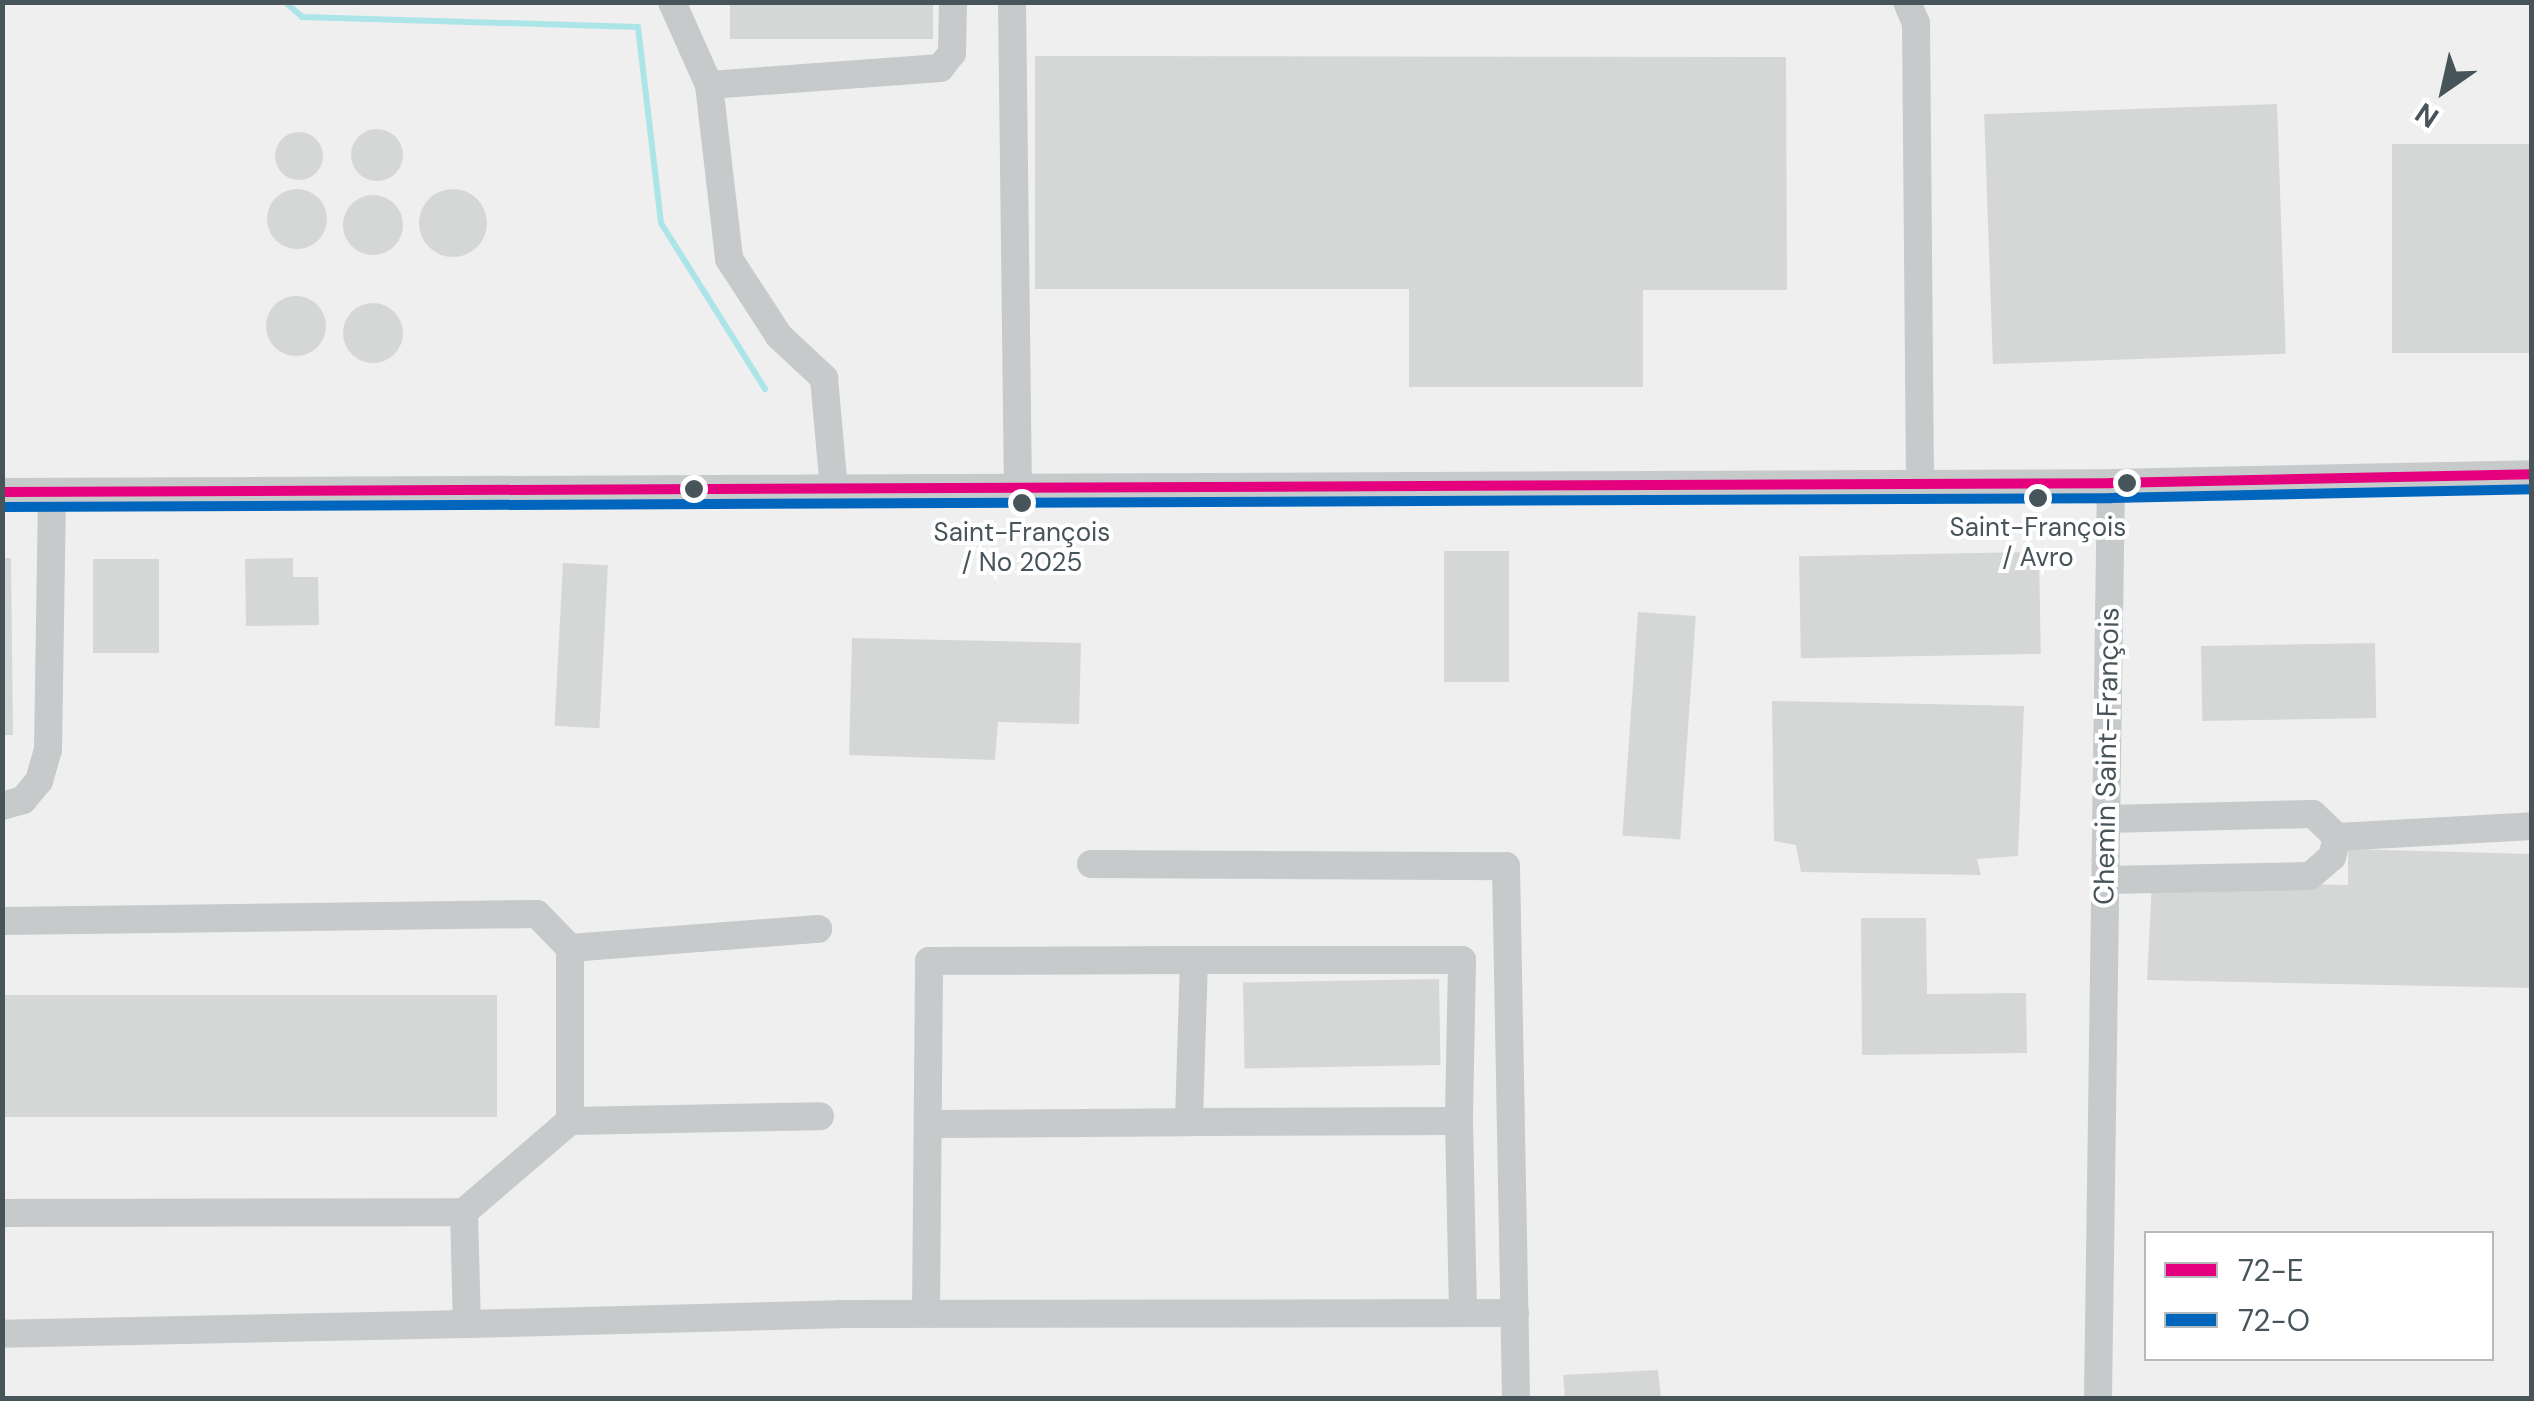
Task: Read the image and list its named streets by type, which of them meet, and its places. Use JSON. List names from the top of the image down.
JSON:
{
  "streets": {
    "street": ["Chemin Saint-François"]
  },
  "places": ["Saint-François / Avro", "Saint-François / No 2025"],
  "lines": ["transit line 72-E", "transit line 72-O"],
  "legend": ["72-E", "72-O"],
  "north": "bottom left"
}
